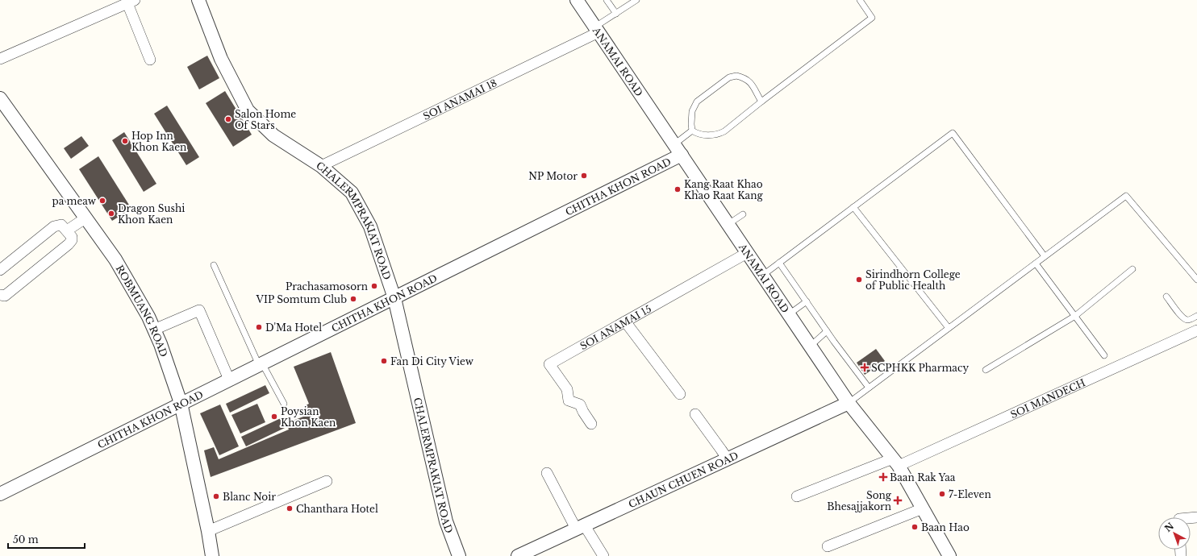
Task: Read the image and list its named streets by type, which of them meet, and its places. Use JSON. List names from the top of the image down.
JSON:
{
  "streets": {
    "street": [
      "ANAMAI ROAD",
      "SOI ANAMAI 18",
      "CHITHA KHON ROAD",
      "CHALERMPRAKIAT ROAD",
      "ROBMUANG ROAD",
      "SOI ANAMAI 15",
      "SOI MANDECH",
      "CHAUN CHUEN ROAD"
    ]
  },
  "crossings": [
    ["ANAMAI ROAD", "SOI ANAMAI 18"],
    ["ANAMAI ROAD", "CHITHA KHON ROAD"],
    ["ANAMAI ROAD", "SOI ANAMAI 15"],
    ["ANAMAI ROAD", "SOI MANDECH"],
    ["ANAMAI ROAD", "CHAUN CHUEN ROAD"],
    ["SOI ANAMAI 18", "CHALERMPRAKIAT ROAD"],
    ["CHITHA KHON ROAD", "CHALERMPRAKIAT ROAD"],
    ["CHITHA KHON ROAD", "ROBMUANG ROAD"]
  ],
  "places": {
    "other": [
      "Salon Home Of Stars",
      "Hop Inn Khon Kaen",
      "NP Motor",
      "Kang Raat Khao Khao Raat Kang",
      "pa meaw",
      "Dragon Sushi Khon Kaen",
      "Sirindhorn College of Public Health",
      "Prachasamosorn",
      "VIP Somtum Club",
      "D'Ma Hotel",
      "Fan Di City View",
      "Poysian Khon Kaen",
      "7-Eleven",
      "Blanc Noir",
      "Chanthara Hotel",
      "Baan Hao"
    ],
    "health": ["SCPHKK Pharmacy", "Baan Rak Yaa", "Song Bhesajjakorn"]
  },
  "scale_bar": "50 m",
  "north": "top left"
}
